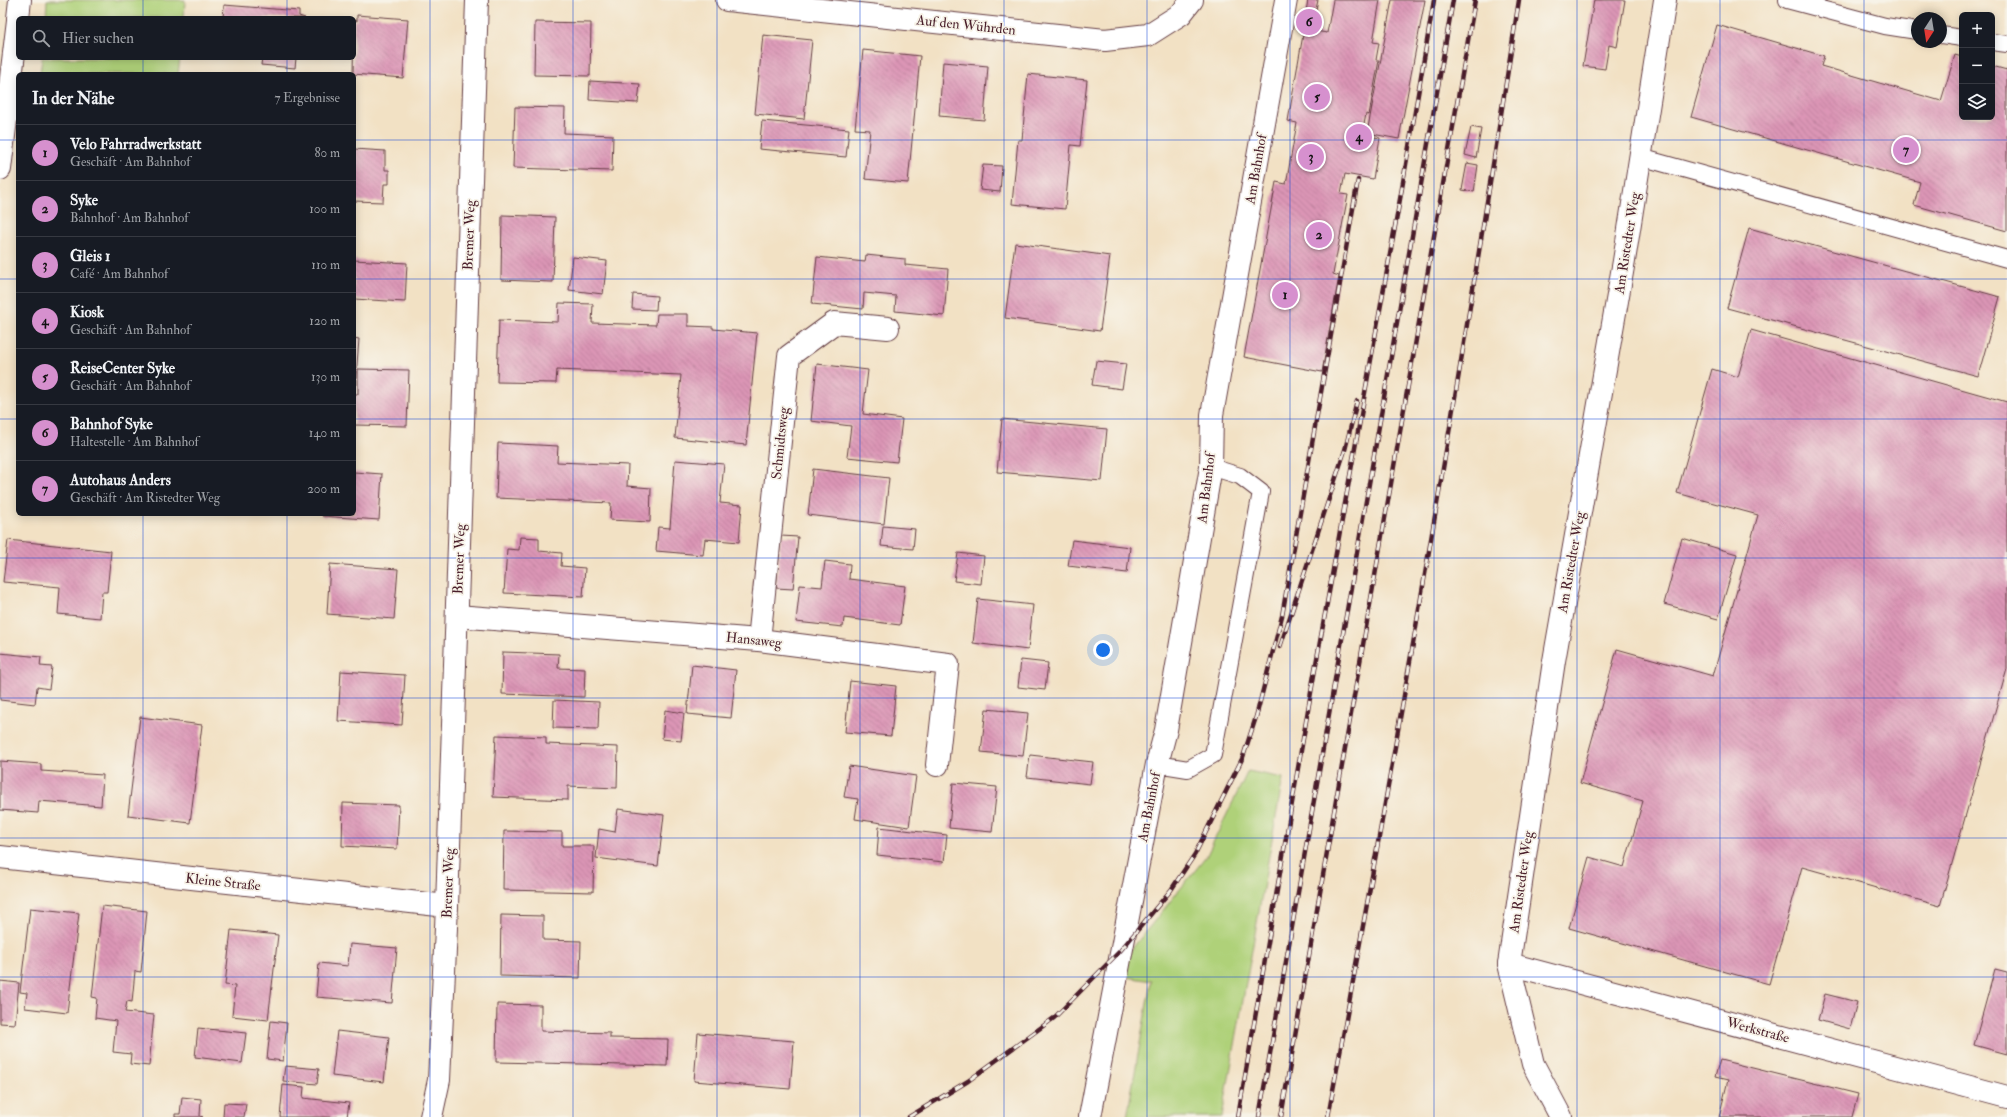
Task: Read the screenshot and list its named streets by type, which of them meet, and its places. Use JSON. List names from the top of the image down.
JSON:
{
  "streets": {
    "street": [
      "Auf den Wührden",
      "Am Bahnhof",
      "Bremer Weg",
      "Am Ristedter Weg",
      "Schmidtsweg",
      "Hansaweg",
      "Kleine Straße",
      "Werkstraße"
    ]
  },
  "crossings": [
    ["Bremer Weg", "Hansaweg"],
    ["Bremer Weg", "Kleine Straße"],
    ["Am Ristedter Weg", "Werkstraße"],
    ["Schmidtsweg", "Hansaweg"]
  ],
  "north": "bottom",
  "page": {
    "pins": [
      "6",
      "5",
      "4",
      "7",
      "3",
      "2",
      "1"
    ],
    "map_buttons": ["+", "−"],
    "search": "Hier suchen",
    "heading": ["In der Nähe", "7 Ergebnisse"],
    "list": [
      {
        "mark": "1",
        "name": "Velo Fahrradwerkstatt",
        "note": "Geschäft · Am Bahnhof",
        "value": "80 m"
      },
      {
        "mark": "2",
        "name": "Syke",
        "note": "Bahnhof · Am Bahnhof",
        "value": "100 m"
      },
      {
        "mark": "3",
        "name": "Gleis 1",
        "note": "Café · Am Bahnhof",
        "value": "110 m"
      },
      {
        "mark": "4",
        "name": "Kiosk",
        "note": "Geschäft · Am Bahnhof",
        "value": "120 m"
      },
      {
        "mark": "5",
        "name": "ReiseCenter Syke",
        "note": "Geschäft · Am Bahnhof",
        "value": "130 m"
      },
      {
        "mark": "6",
        "name": "Bahnhof Syke",
        "note": "Haltestelle · Am Bahnhof",
        "value": "140 m"
      },
      {
        "mark": "7",
        "name": "Autohaus Anders",
        "note": "Geschäft · Am Ristedter Weg",
        "value": "200 m"
      }
    ]
  }
}
